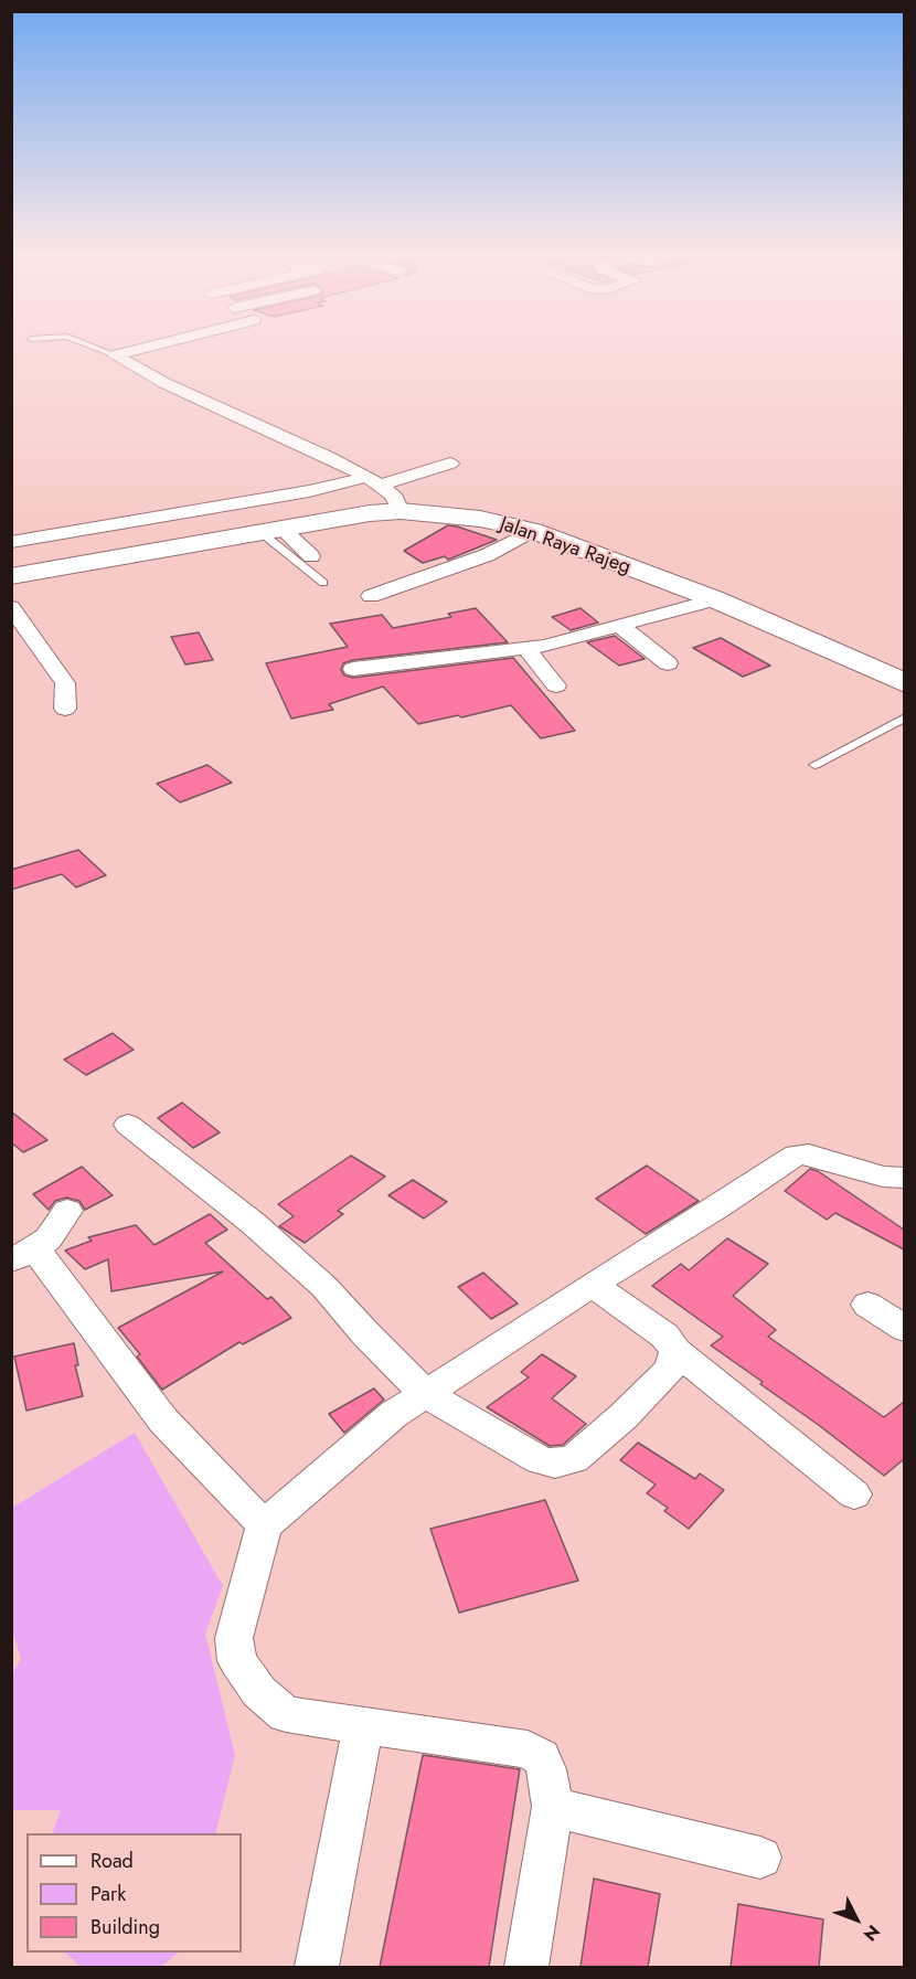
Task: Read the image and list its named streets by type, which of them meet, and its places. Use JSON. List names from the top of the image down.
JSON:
{
  "streets": {
    "main road": ["Jalan Raya Rajeg"]
  },
  "legend": ["Road", "Park", "Building"],
  "north": "bottom right"
}
